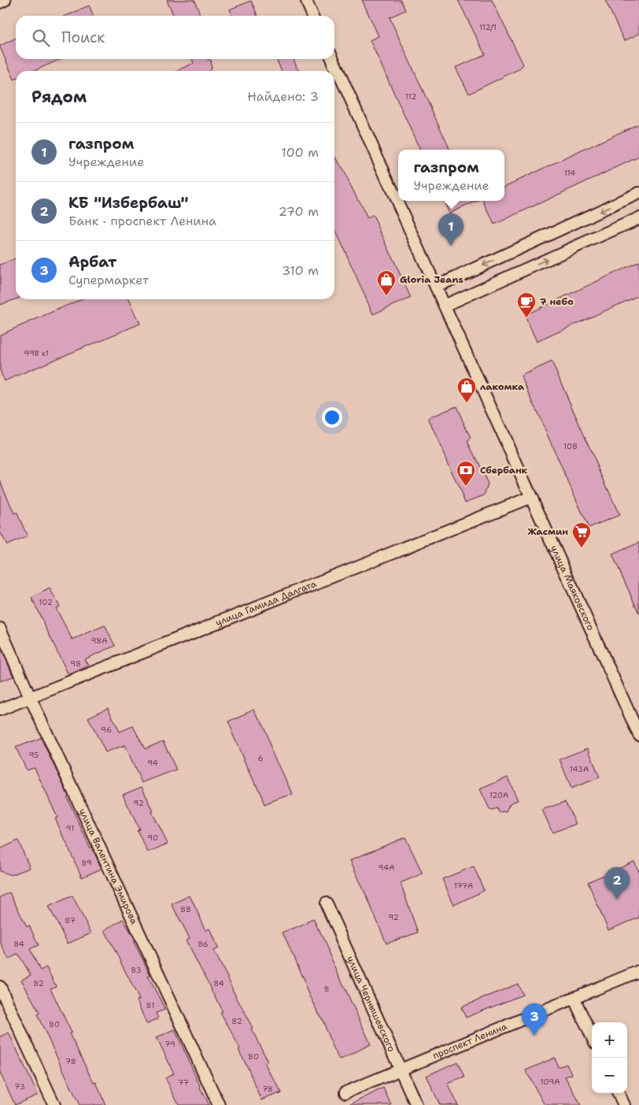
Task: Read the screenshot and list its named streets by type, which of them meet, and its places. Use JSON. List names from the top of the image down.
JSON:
{
  "streets": {
    "street": [
      "улица Маяковского",
      "улица Гамида Далгата",
      "улица Валентина Эмирова",
      "улица Чернышевского",
      "проспект Ленина"
    ]
  },
  "crossings": [
    ["улица Маяковского", "улица Гамида Далгата"],
    ["улица Гамида Далгата", "улица Валентина Эмирова"],
    ["улица Чернышевского", "проспект Ленина"]
  ],
  "places": {
    "shop": ["Gloria Jeans", "лакомка"],
    "cafe": ["7 небо"],
    "bank": ["Сбербанк"],
    "supermarket": ["Жасмин"]
  },
  "house_numbers": [
    "112/1",
    "112",
    "114",
    "99В к1",
    "108",
    "102",
    "98А",
    "98",
    "96",
    "95",
    "6",
    "94",
    "143А",
    "120А",
    "92",
    "91",
    "90",
    "89",
    "94А",
    "177А",
    "88",
    "92",
    "87",
    "84",
    "86",
    "83",
    "82",
    "84",
    "8",
    "81",
    "82",
    "80",
    "79",
    "80",
    "78",
    "109А",
    "77",
    "73",
    "78"
  ],
  "page": {
    "search": "Поиск",
    "heading": ["Рядом", "Найдено: 3"],
    "list": [
      {
        "mark": "1",
        "name": "газпром",
        "note": "Учреждение",
        "value": "100 m"
      },
      {
        "mark": "2",
        "name": "КБ \"Избербаш\"",
        "note": "Банк · проспект Ленина",
        "value": "270 m"
      },
      {
        "mark": "3",
        "name": "Арбат",
        "note": "Супермаркет",
        "value": "310 m"
      }
    ],
    "popup": ["газпром", "Учреждение"],
    "pins": ["1", "2", "3"],
    "map_buttons": ["+", "−"]
  }
}
